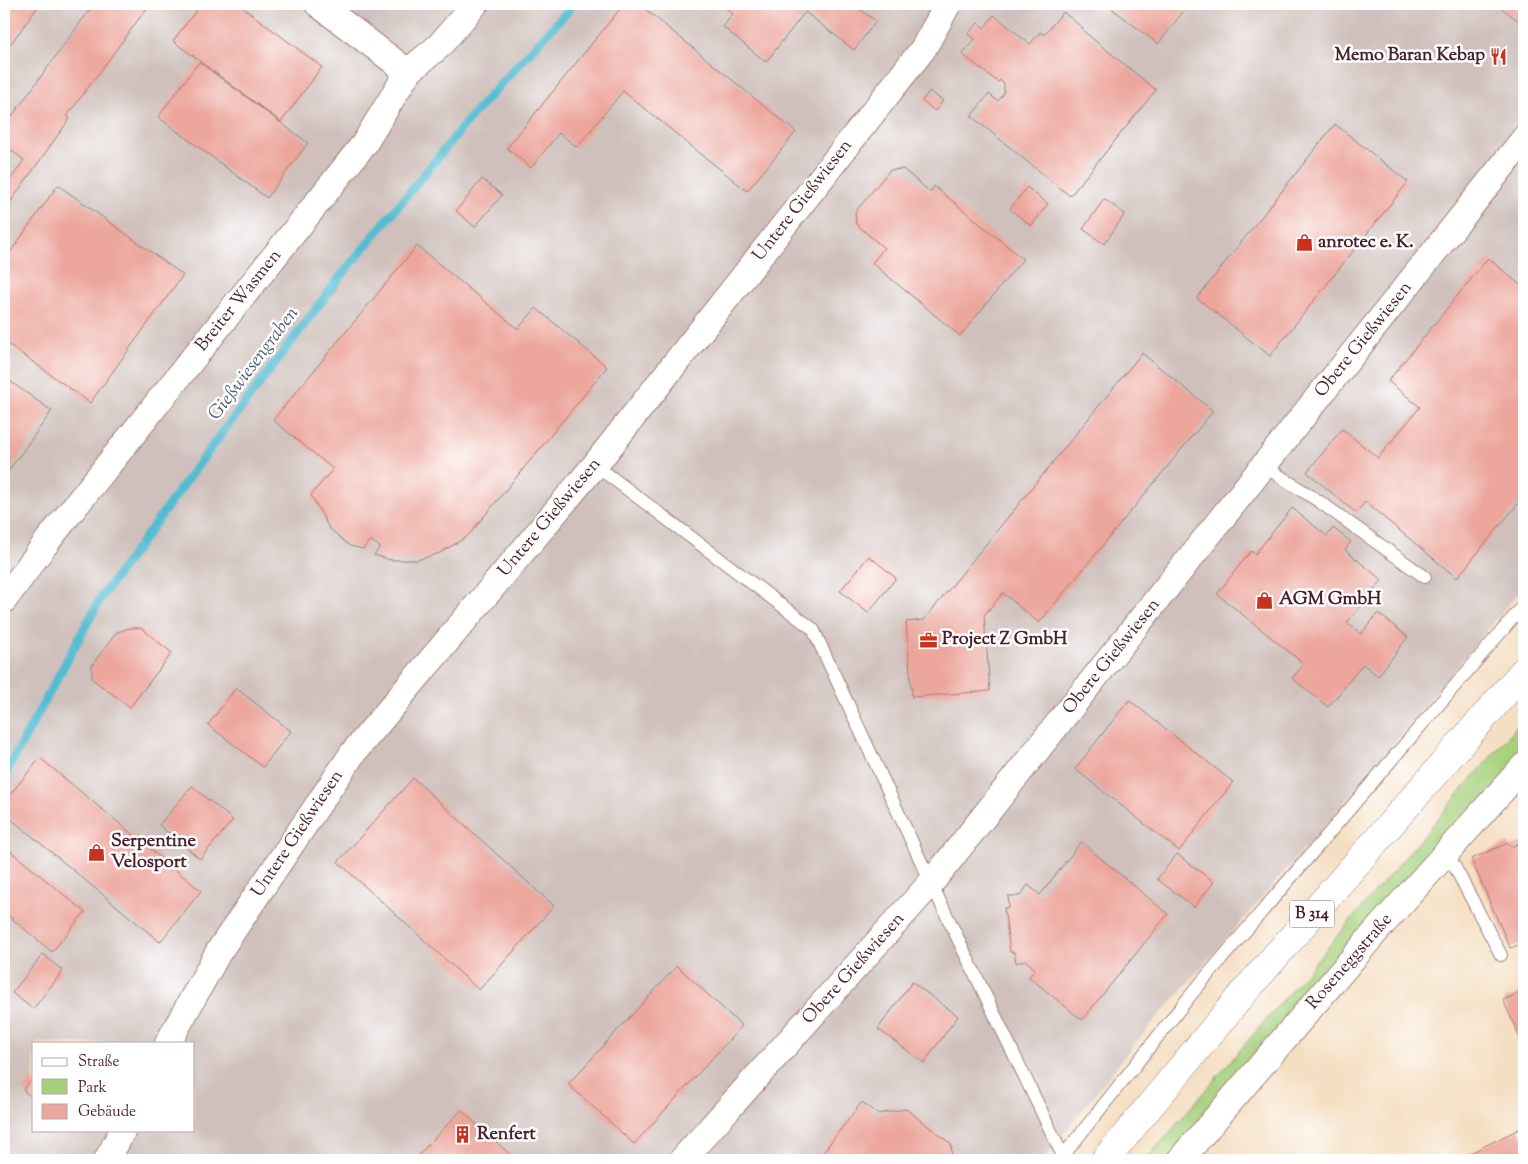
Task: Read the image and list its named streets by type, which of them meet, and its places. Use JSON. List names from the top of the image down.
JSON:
{
  "streets": {
    "main road": ["B 314"],
    "street": [
      "Untere Gießwiesen",
      "Breiter Wasmen",
      "Obere Gießwiesen",
      "Roseneggstraße"
    ]
  },
  "water": ["Gießwiesengraben"],
  "places": {
    "restaurant": ["Memo Baran Kebap"],
    "shop": ["anrotec e. K.", "AGM GmbH", "Serpentine Velosport"],
    "office": ["Project Z GmbH"],
    "building": ["Renfert"]
  },
  "legend": ["Straße", "Park", "Gebäude"]
}
